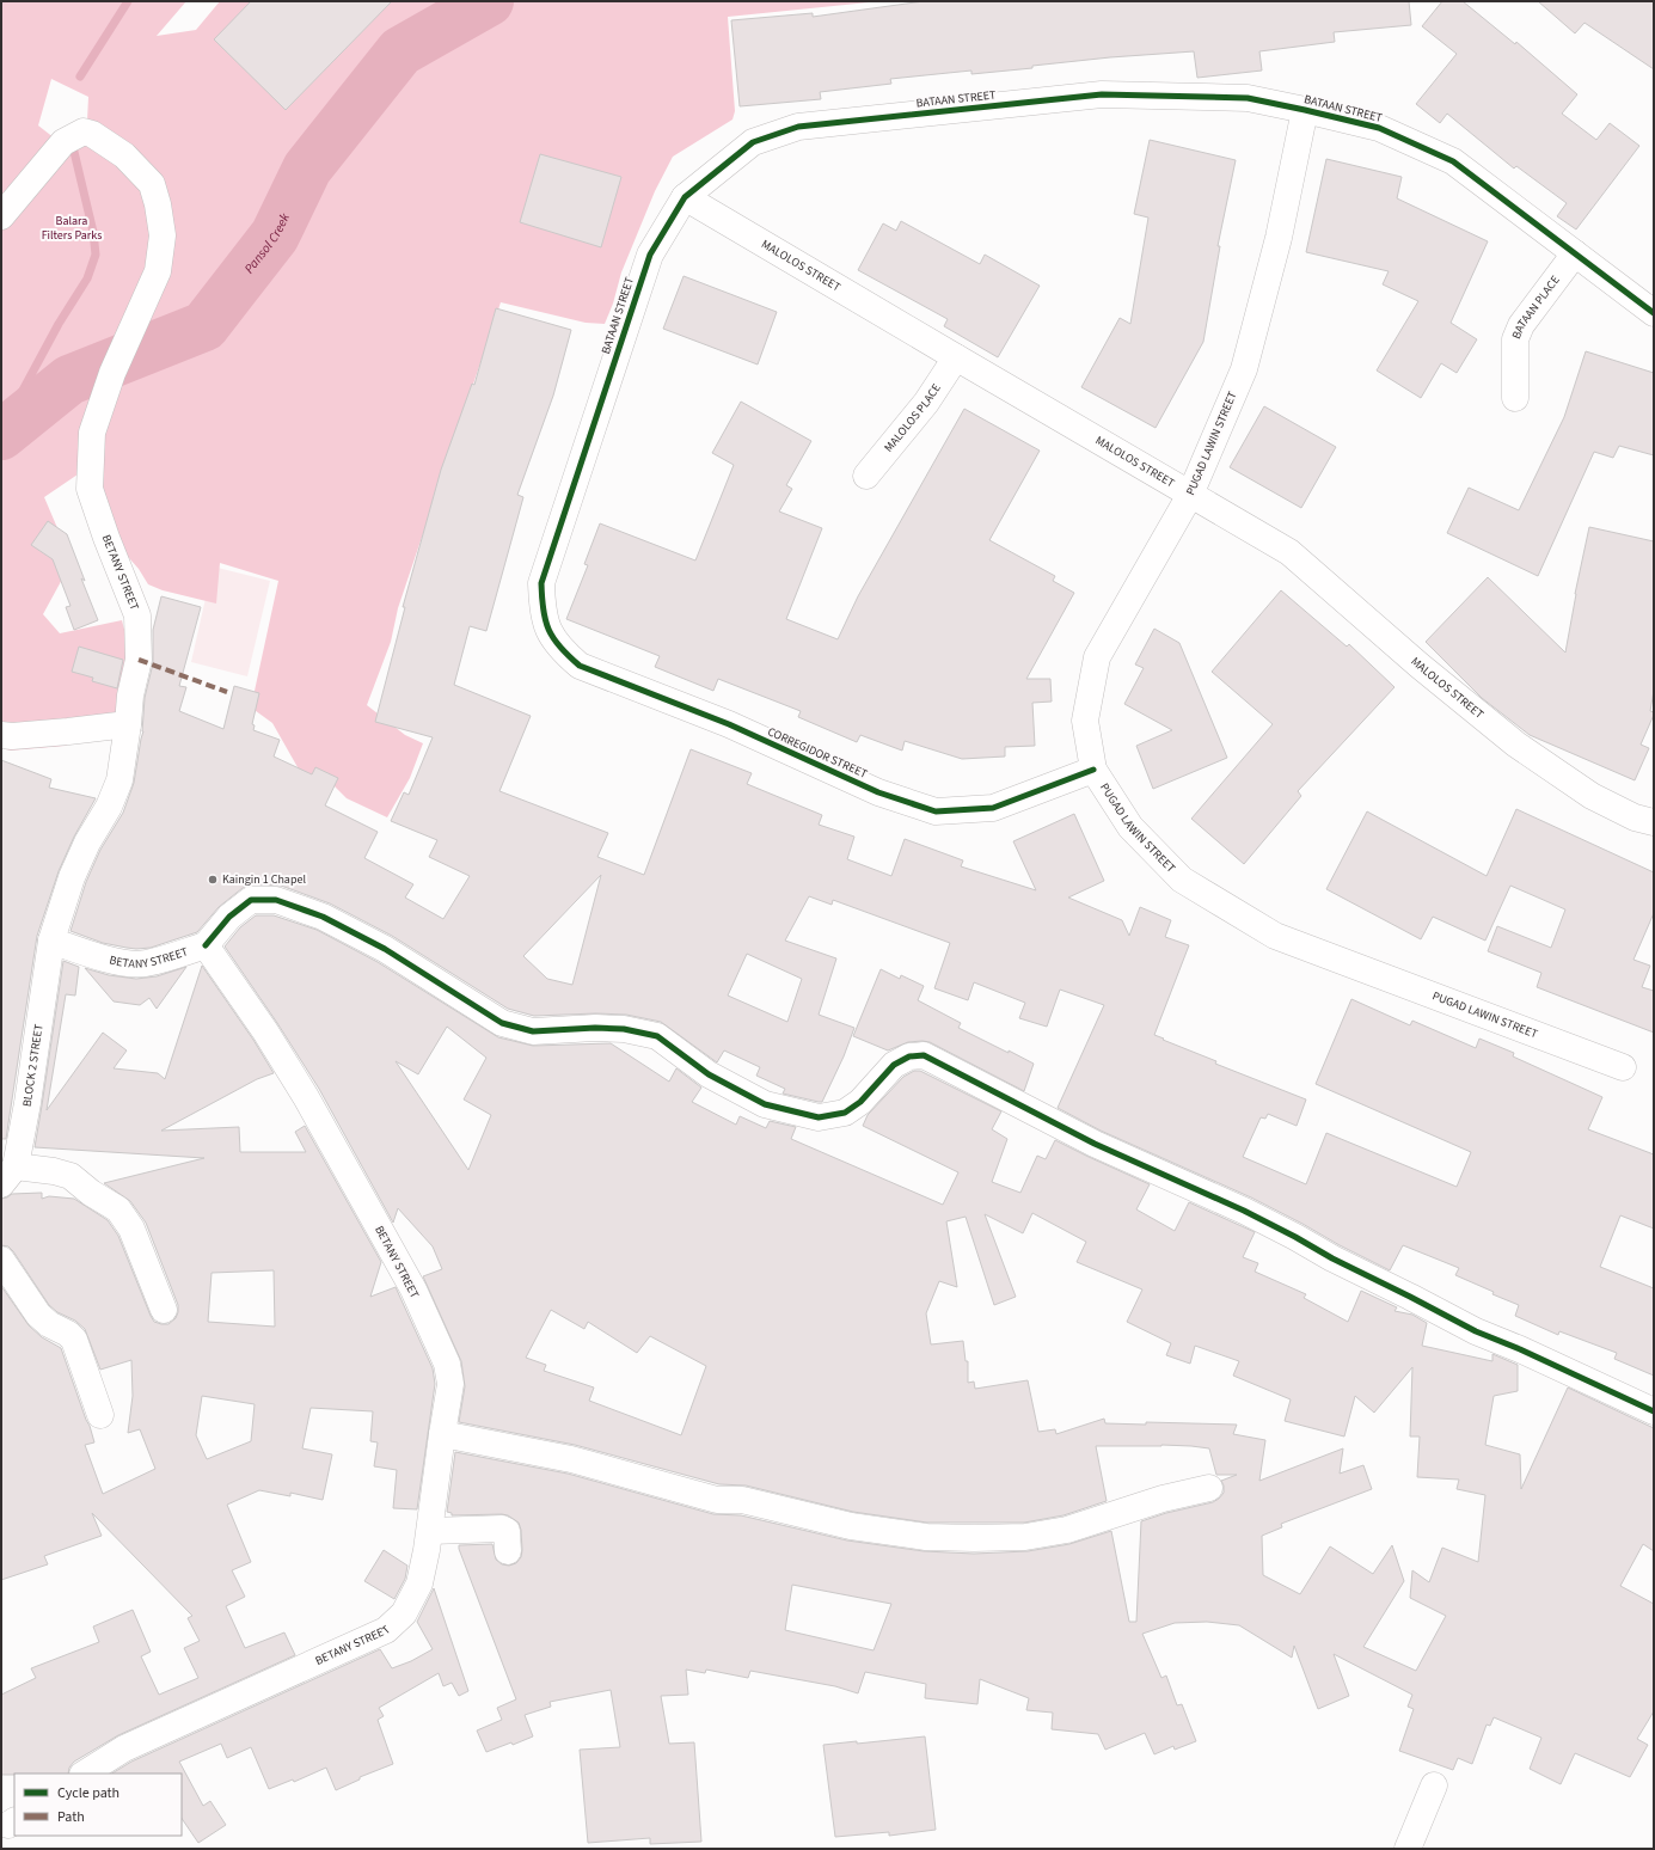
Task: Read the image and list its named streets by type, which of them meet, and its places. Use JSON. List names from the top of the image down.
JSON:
{
  "streets": {
    "street": [
      "BATAAN STREET",
      "MALOLOS STREET",
      "BATAAN PLACE",
      "MALOLOS PLACE",
      "PUGAD LAWIN STREET",
      "BETANY STREET",
      "CORREGIDOR STREET",
      "BLOCK 2 STREET"
    ]
  },
  "crossings": [
    ["BATAAN STREET", "MALOLOS STREET"],
    ["BATAAN STREET", "BATAAN PLACE"],
    ["BATAAN STREET", "PUGAD LAWIN STREET"],
    ["BATAAN STREET", "CORREGIDOR STREET"],
    ["MALOLOS STREET", "MALOLOS PLACE"],
    ["MALOLOS STREET", "PUGAD LAWIN STREET"],
    ["PUGAD LAWIN STREET", "CORREGIDOR STREET"],
    ["BETANY STREET", "BLOCK 2 STREET"]
  ],
  "water": ["Pansol Creek"],
  "parks": ["Balara Filters Parks"],
  "places": ["Kaingin 1 Chapel"],
  "legend": ["Cycle path", "Path"]
}
